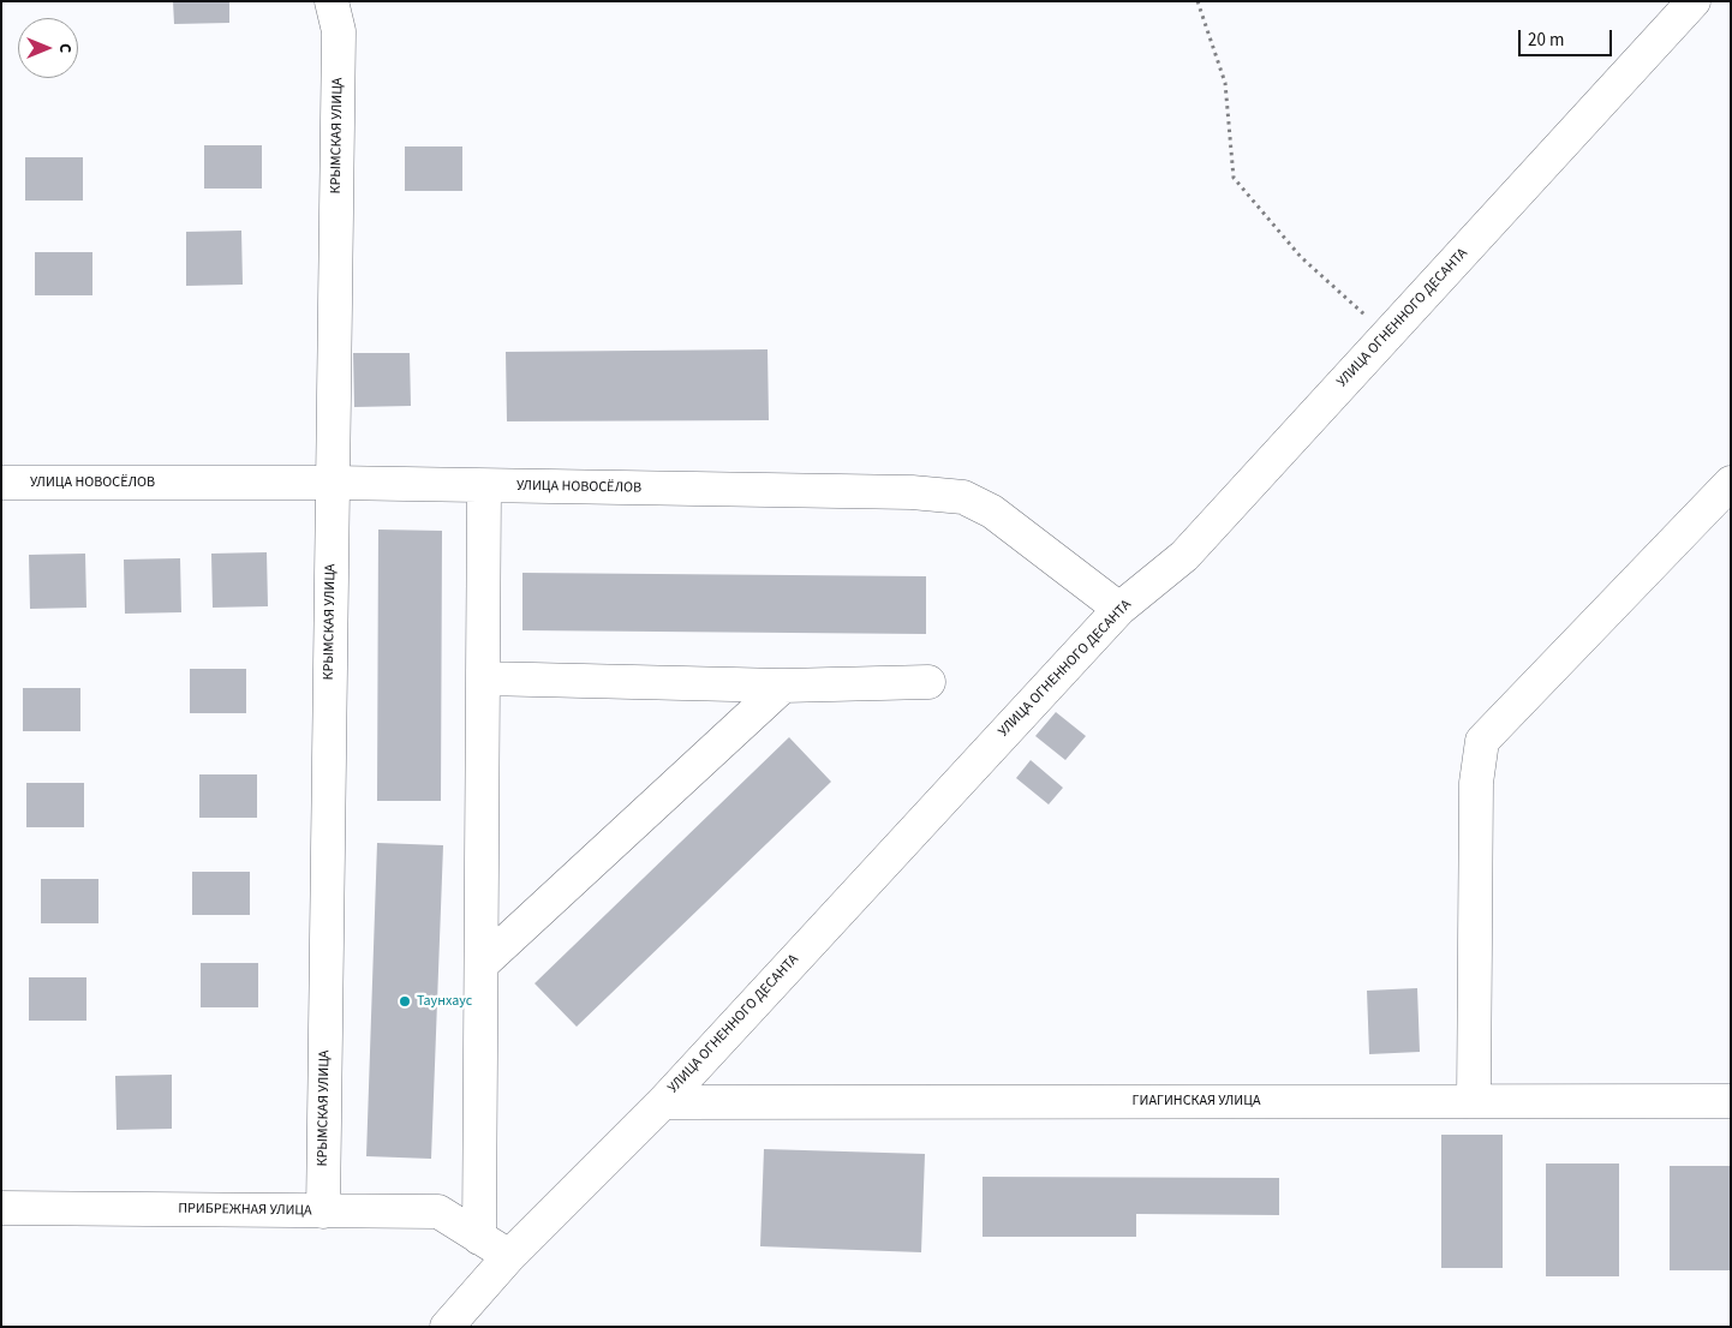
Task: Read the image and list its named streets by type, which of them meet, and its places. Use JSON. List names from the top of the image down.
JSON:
{
  "streets": {
    "street": [
      "КРЫМСКАЯ УЛИЦА",
      "УЛИЦА ОГНЕННОГО ДЕСАНТА",
      "УЛИЦА НОВОСЁЛОВ",
      "ГИАГИНСКАЯ УЛИЦА",
      "ПРИБРЕЖНАЯ УЛИЦА"
    ]
  },
  "crossings": [
    ["КРЫМСКАЯ УЛИЦА", "УЛИЦА НОВОСЁЛОВ"],
    ["КРЫМСКАЯ УЛИЦА", "ПРИБРЕЖНАЯ УЛИЦА"],
    ["УЛИЦА ОГНЕННОГО ДЕСАНТА", "УЛИЦА НОВОСЁЛОВ"],
    ["УЛИЦА ОГНЕННОГО ДЕСАНТА", "ГИАГИНСКАЯ УЛИЦА"]
  ],
  "places": ["Таунхаус"],
  "scale_bar": "20 m",
  "north": "right"
}
